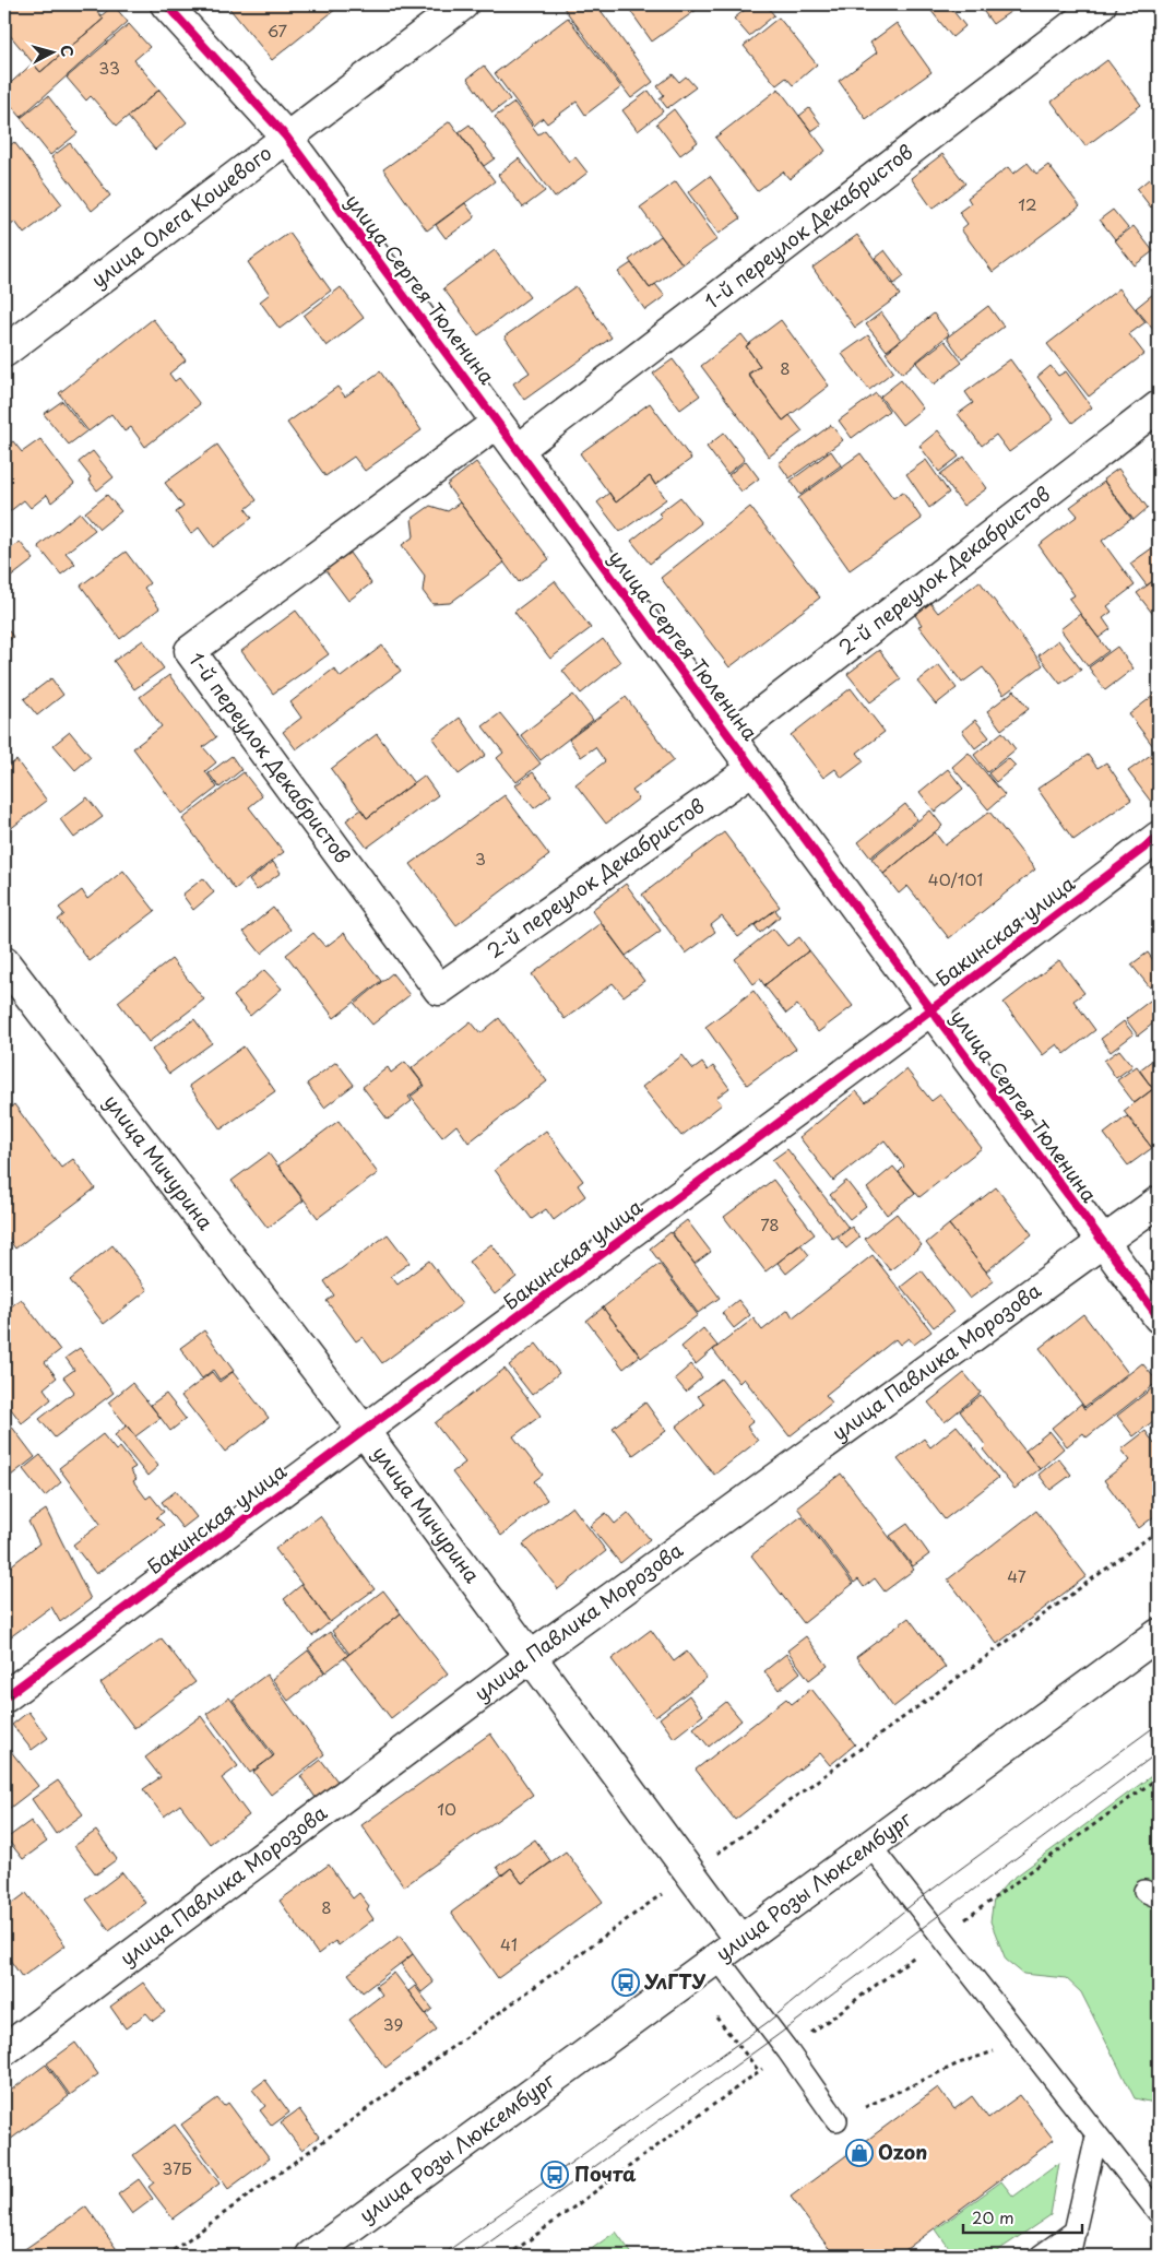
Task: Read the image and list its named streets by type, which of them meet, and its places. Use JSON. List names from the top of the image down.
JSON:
{
  "streets": {
    "street": [
      "улица Олега Кошевого",
      "1-й переулок Декабристов",
      "улица Сергея Тюленина",
      "2-й переулок Декабристов",
      "Бакинская улица",
      "улица Мичурина",
      "улица Павлика Морозова",
      "улица Розы Люксембург"
    ]
  },
  "crossings": [
    ["улица Олега Кошевого", "улица Сергея Тюленина"],
    ["1-й переулок Декабристов", "улица Сергея Тюленина"],
    ["1-й переулок Декабристов", "2-й переулок Декабристов"],
    ["улица Сергея Тюленина", "2-й переулок Декабристов"],
    ["улица Сергея Тюленина", "Бакинская улица"],
    ["улица Сергея Тюленина", "улица Павлика Морозова"],
    ["Бакинская улица", "улица Мичурина"],
    ["улица Мичурина", "улица Павлика Морозова"],
    ["улица Мичурина", "улица Розы Люксембург"]
  ],
  "places": {
    "bus stop": ["УлГТУ", "Почта"],
    "shop": ["Ozon"]
  },
  "house_numbers": [
    "67",
    "33",
    "12",
    "8",
    "3",
    "40/101",
    "78",
    "47",
    "10",
    "8",
    "41",
    "39",
    "37Б"
  ],
  "scale_bar": "20 m",
  "north": "right"
}
